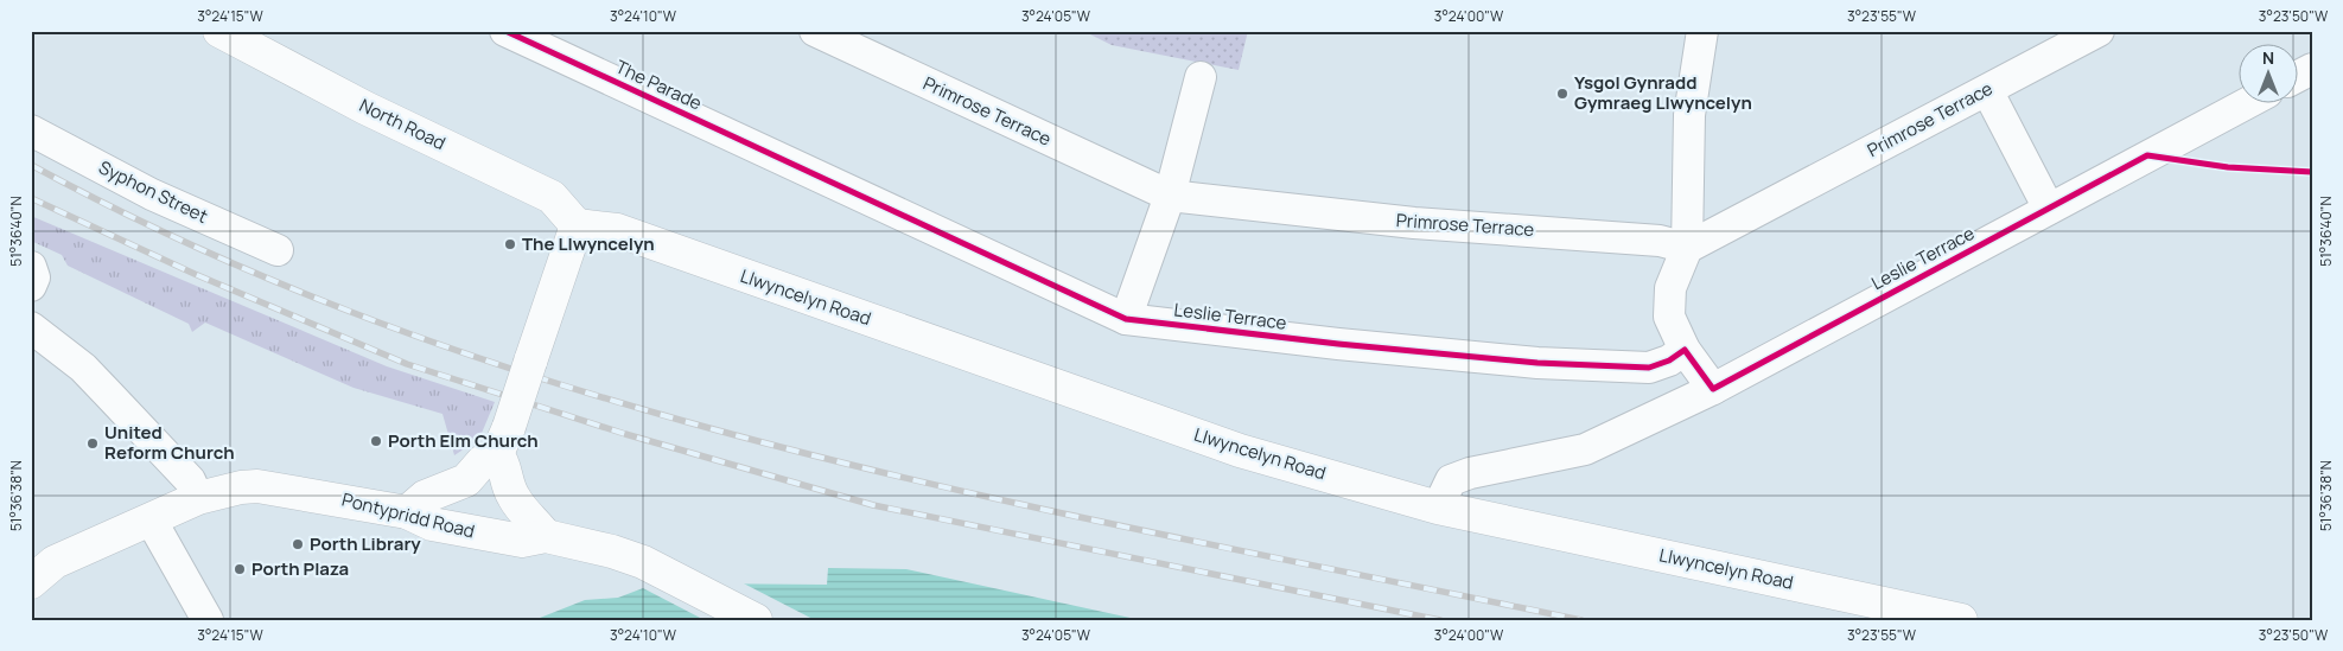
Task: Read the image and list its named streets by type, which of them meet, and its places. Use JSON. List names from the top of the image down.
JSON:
{
  "streets": {
    "main road": ["North Road", "Llwyncelyn Road", "Pontypridd Road"],
    "street": [
      "The Parade",
      "Primrose Terrace",
      "Syphon Street",
      "Leslie Terrace"
    ]
  },
  "crossings": [
    ["The Parade", "Leslie Terrace"],
    ["North Road", "Llwyncelyn Road"],
    ["Leslie Terrace", "Llwyncelyn Road"]
  ],
  "places": [
    "Ysgol Gynradd Gymraeg Llwyncelyn",
    "The Llwyncelyn",
    "Porth Elm Church",
    "United Reform Church",
    "Porth Library",
    "Porth Plaza"
  ],
  "north": "top",
  "coordinates": [
    "3°24'15\"W",
    "3°24'10\"W",
    "3°24'05\"W",
    "3°24'00\"W",
    "3°23'55\"W",
    "3°23'50\"W",
    "51°36'40\"N",
    "51°36'38\"N"
  ]
}
